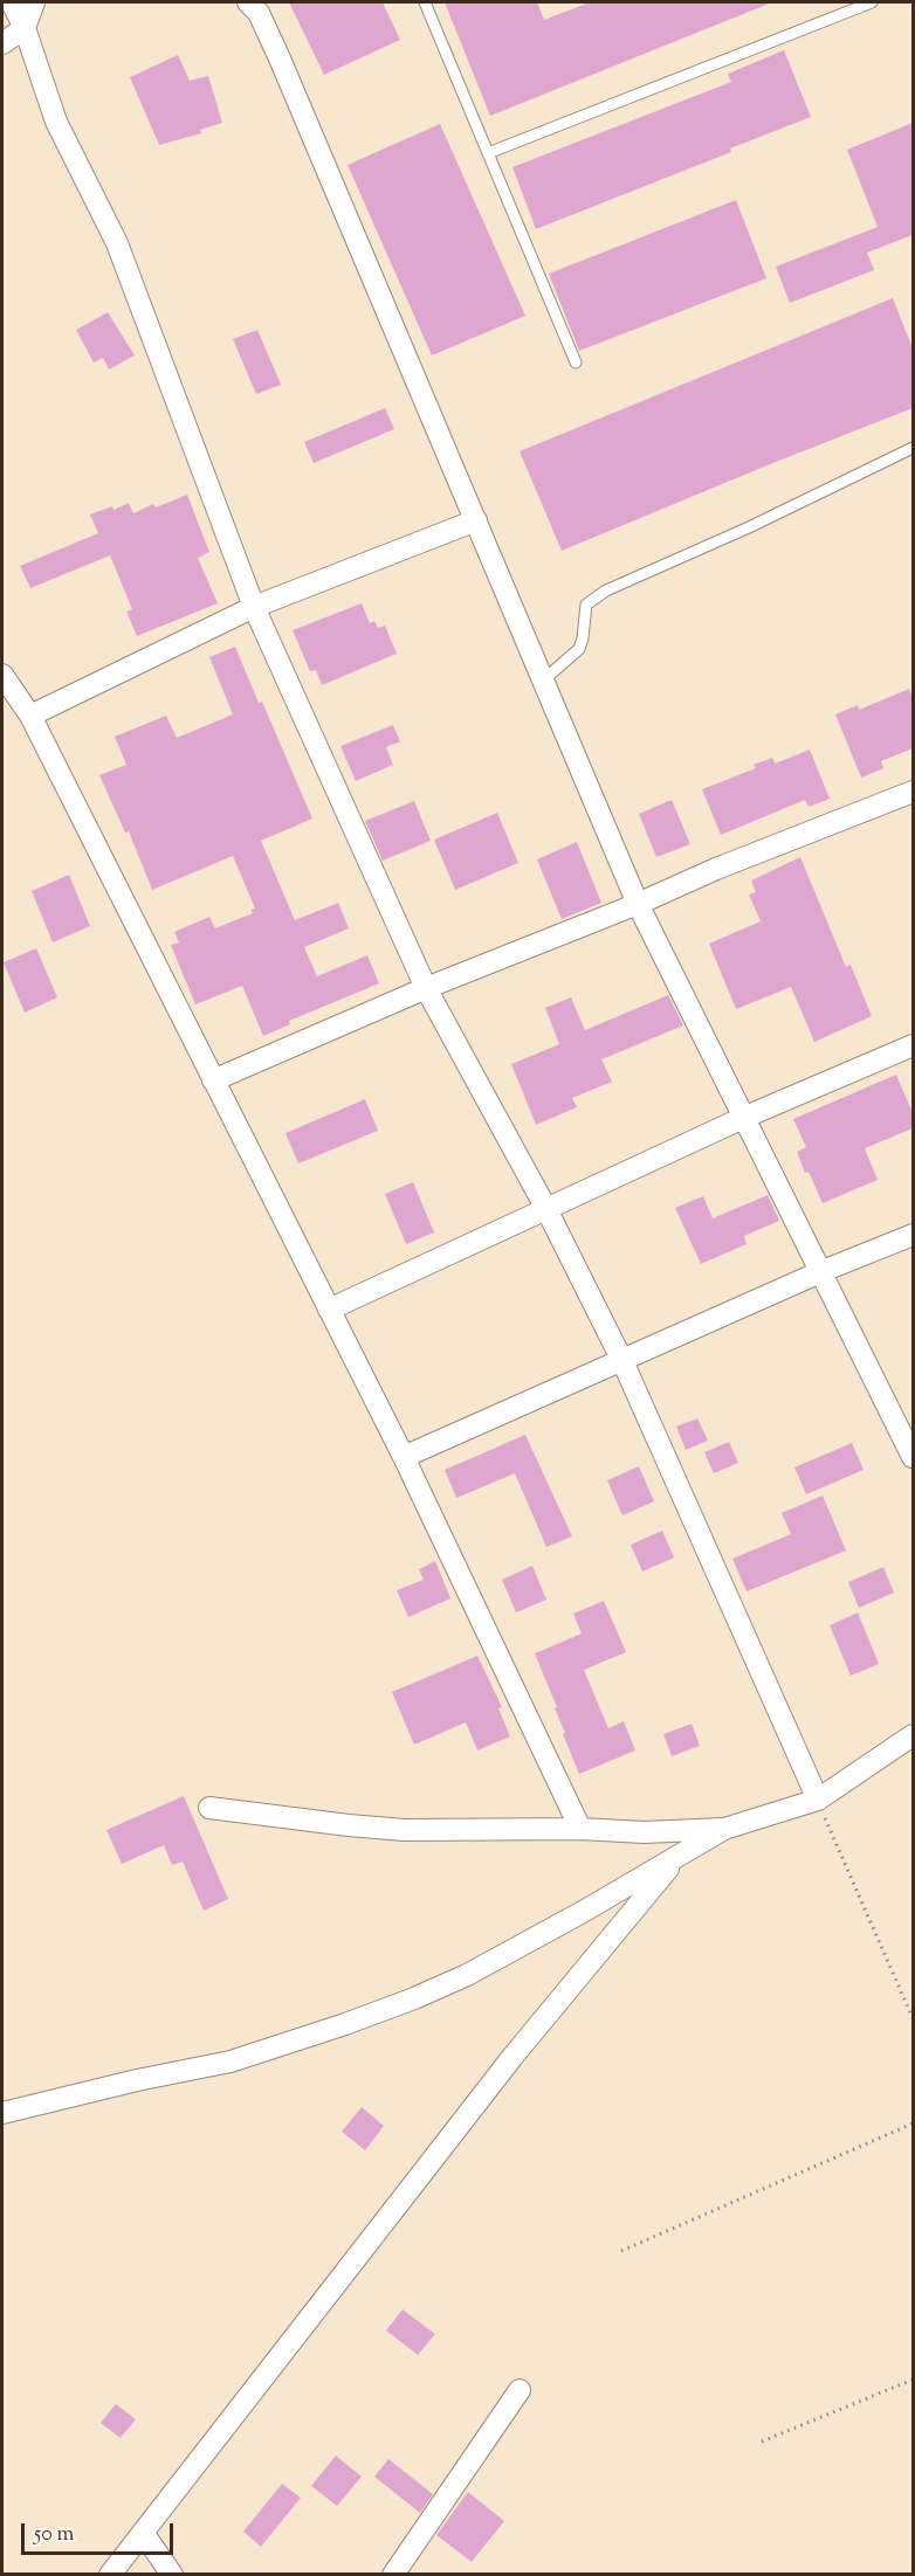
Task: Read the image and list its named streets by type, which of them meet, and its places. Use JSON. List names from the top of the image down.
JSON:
{
  "scale_bar": "50 m"
}
